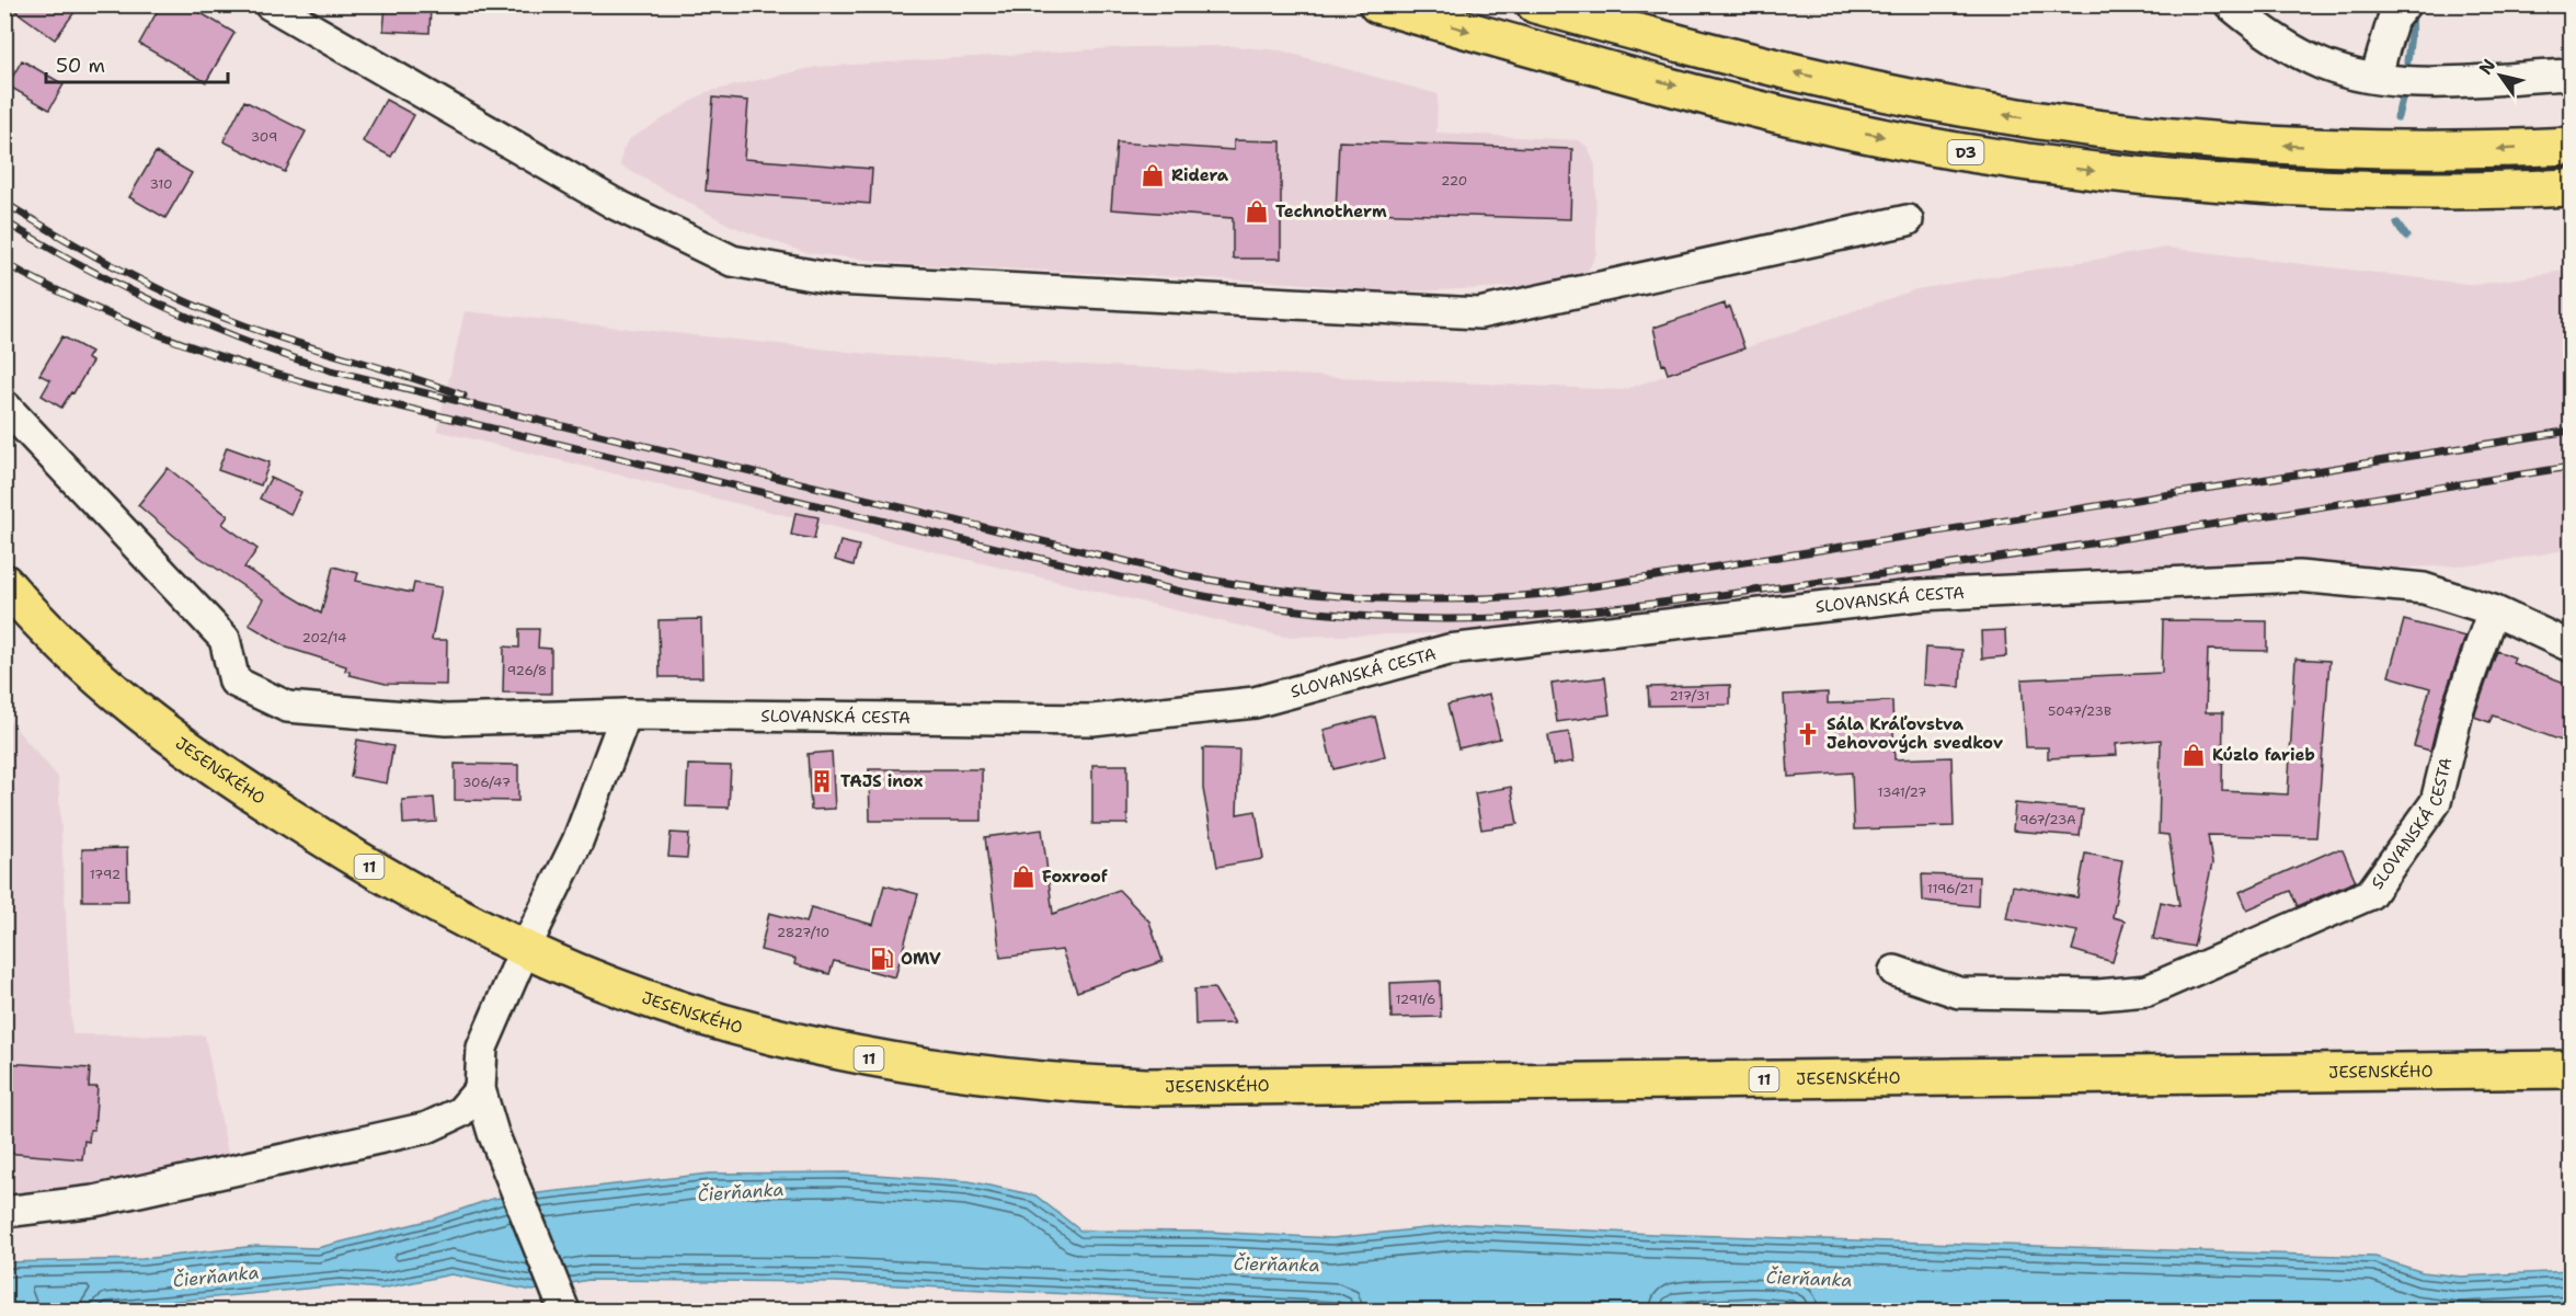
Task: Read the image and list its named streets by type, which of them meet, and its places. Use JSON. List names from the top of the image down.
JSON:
{
  "streets": {
    "main road": ["D3", "JESENSKÉHO", "11"],
    "street": ["SLOVANSKÁ CESTA"]
  },
  "water": ["Čierňanka"],
  "places": {
    "shop": [
      "Ridera",
      "Technotherm",
      "Kúzlo farieb",
      "Foxroof"
    ],
    "church": ["Sála Kráľovstva Jehovových svedkov"],
    "building": ["TAJS inox"],
    "fuel station": ["OMV"]
  },
  "house_numbers": [
    "309",
    "220",
    "310",
    "202/14",
    "926/8",
    "217/31",
    "5047/23B",
    "306/47",
    "1341/27",
    "967/23A",
    "1792",
    "1196/21",
    "2827/10",
    "1291/6"
  ],
  "scale_bar": "50 m",
  "north": "top left"
}
